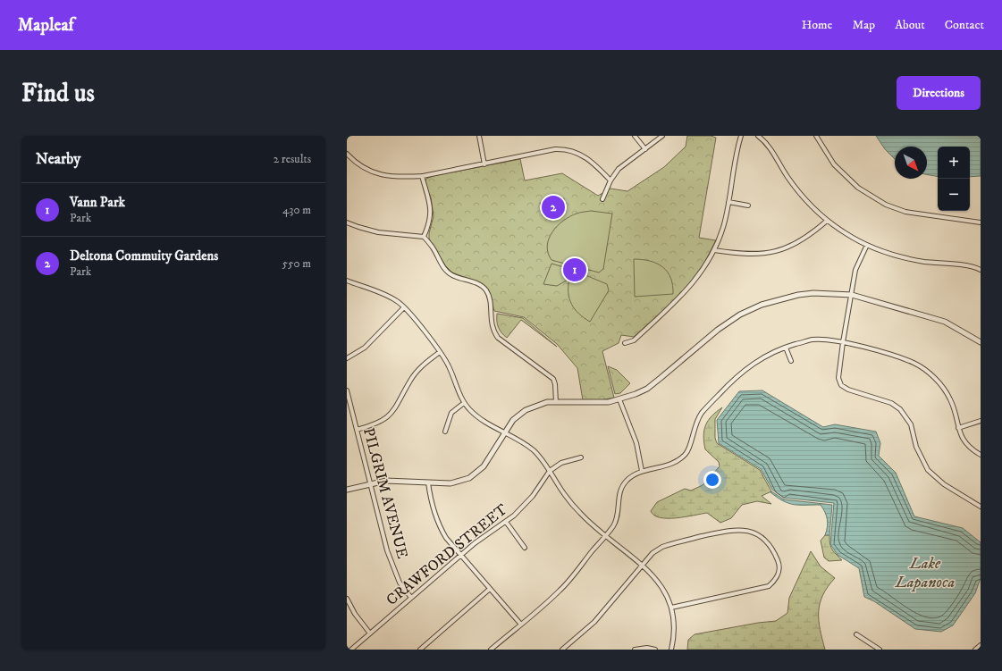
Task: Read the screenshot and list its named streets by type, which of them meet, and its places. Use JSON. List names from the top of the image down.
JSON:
{
  "streets": {
    "street": ["PILGRIM AVENUE", "CRAWFORD STREET"]
  },
  "crossings": [
    ["PILGRIM AVENUE", "CRAWFORD STREET"]
  ],
  "water": ["Lake Lapanoca"],
  "north": "bottom right",
  "page": {
    "header": "Mapleaf",
    "nav": [
      "Home",
      "Map",
      "About",
      "Contact"
    ],
    "buttons": "Directions",
    "title": "Find us",
    "heading": ["Nearby", "2 results"],
    "map_buttons": ["+", "−"],
    "list": [
      {
        "mark": "1",
        "name": "Vann Park",
        "note": "Park",
        "value": "430 m"
      },
      {
        "mark": "2",
        "name": "Deltona Commuity Gardens",
        "note": "Park",
        "value": "550 m"
      }
    ],
    "pins": ["2", "1"]
  }
}
